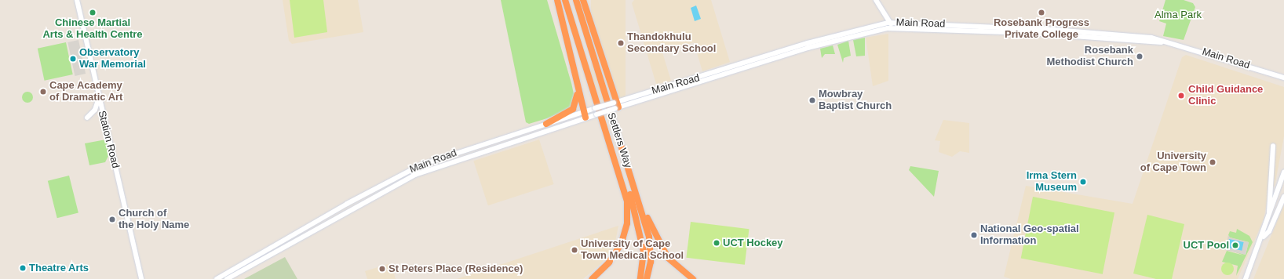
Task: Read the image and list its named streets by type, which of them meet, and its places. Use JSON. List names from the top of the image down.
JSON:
{
  "streets": {
    "highway": ["Settlers Way"],
    "main road": ["Main Road", "Station Road"]
  },
  "parks": ["Alma Park"],
  "places": [
    "Chinese Martial Arts & Health Centre",
    "Rosebank Progress Private College",
    "Thandokhulu Secondary School",
    "Rosebank Methodist Church",
    "Observatory War Memorial",
    "Cape Academy of Dramatic Art",
    "Child Guidance Clinic",
    "Mowbray Baptist Church",
    "University of Cape Town",
    "Irma Stern Museum",
    "Church of the Holy Name",
    "National Geo-spatial Information",
    "UCT Hockey",
    "UCT Pool",
    "University of Cape Town Medical School",
    "Theatre Arts",
    "St Peters Place (Residence)"
  ]
}
